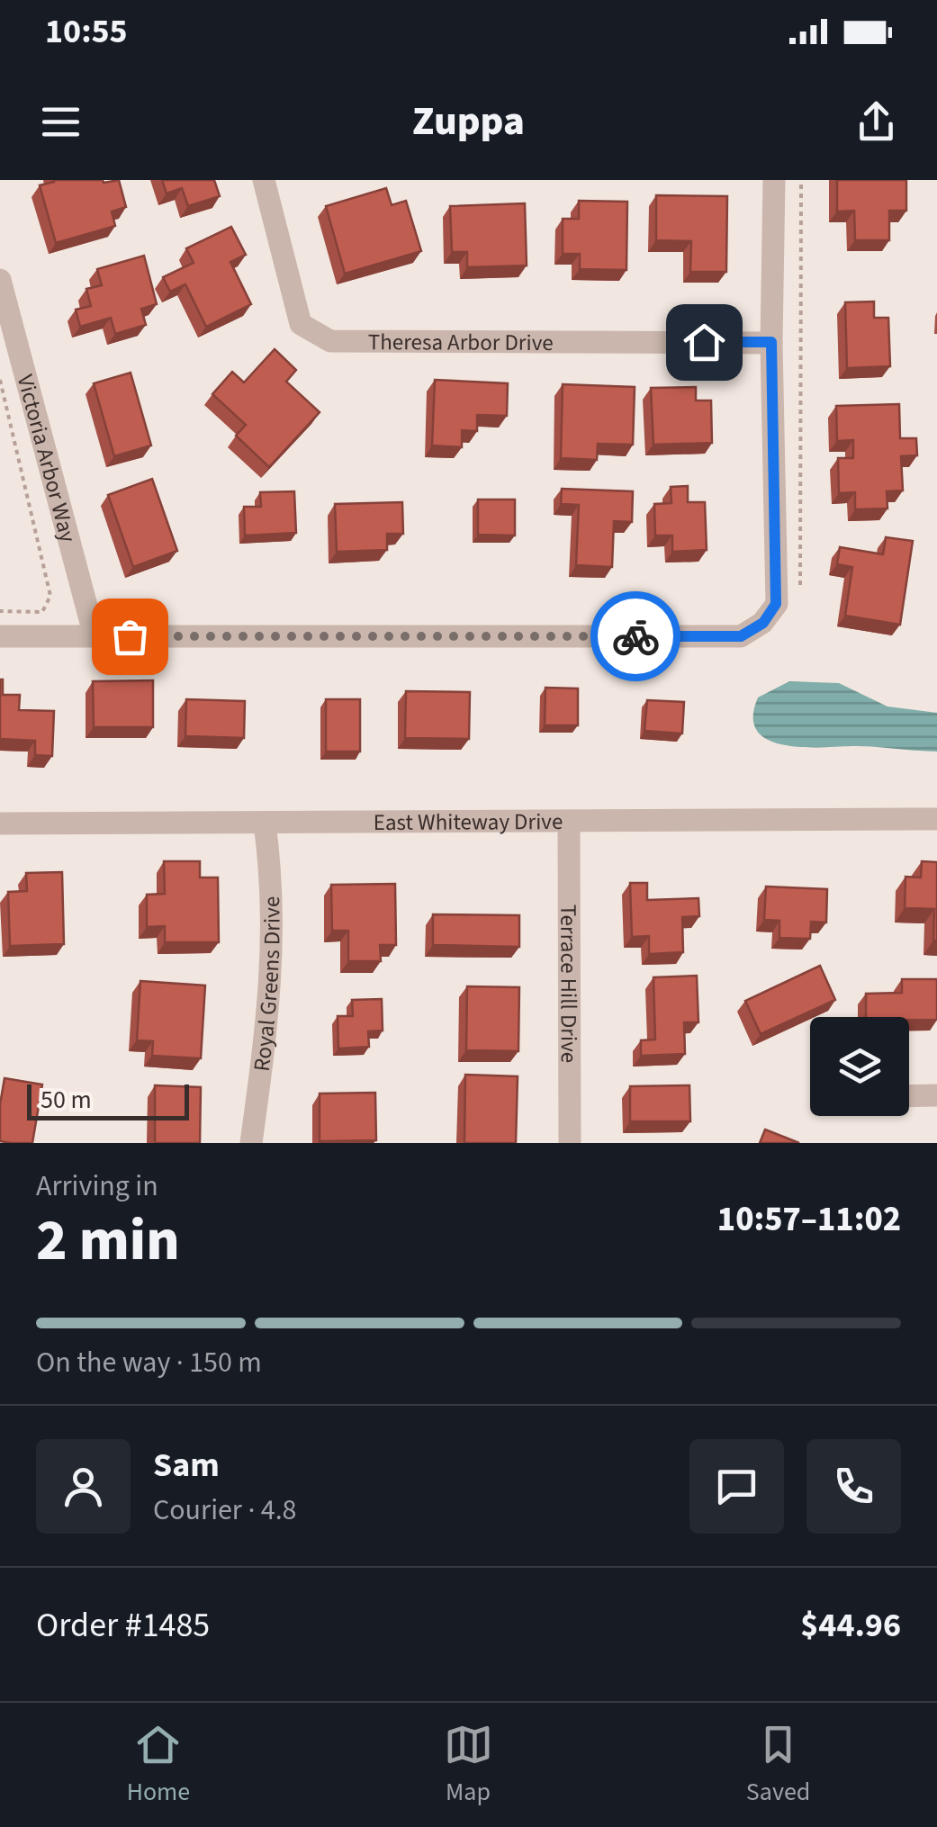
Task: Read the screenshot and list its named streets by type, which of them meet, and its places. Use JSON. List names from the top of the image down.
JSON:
{
  "streets": {
    "street": [
      "Theresa Arbor Drive",
      "Victoria Arbor Way",
      "East Whiteway Drive",
      "Royal Greens Drive",
      "Terrace Hill Drive"
    ]
  },
  "crossings": [
    ["East Whiteway Drive", "Royal Greens Drive"],
    ["East Whiteway Drive", "Terrace Hill Drive"]
  ],
  "scale_bar": "50 m",
  "page": {
    "status": "10:55",
    "header": "Zuppa",
    "scale": "50 m",
    "heading": ["2 min", "Arriving in", "10:57–11:02"],
    "panel": [
      "Sam",
      "Courier · 4.8",
      "Order #1485",
      "$44.96"
    ],
    "bar": "On the way · 150 m",
    "tabs": ["Home", "Map", "Saved"]
  }
}
